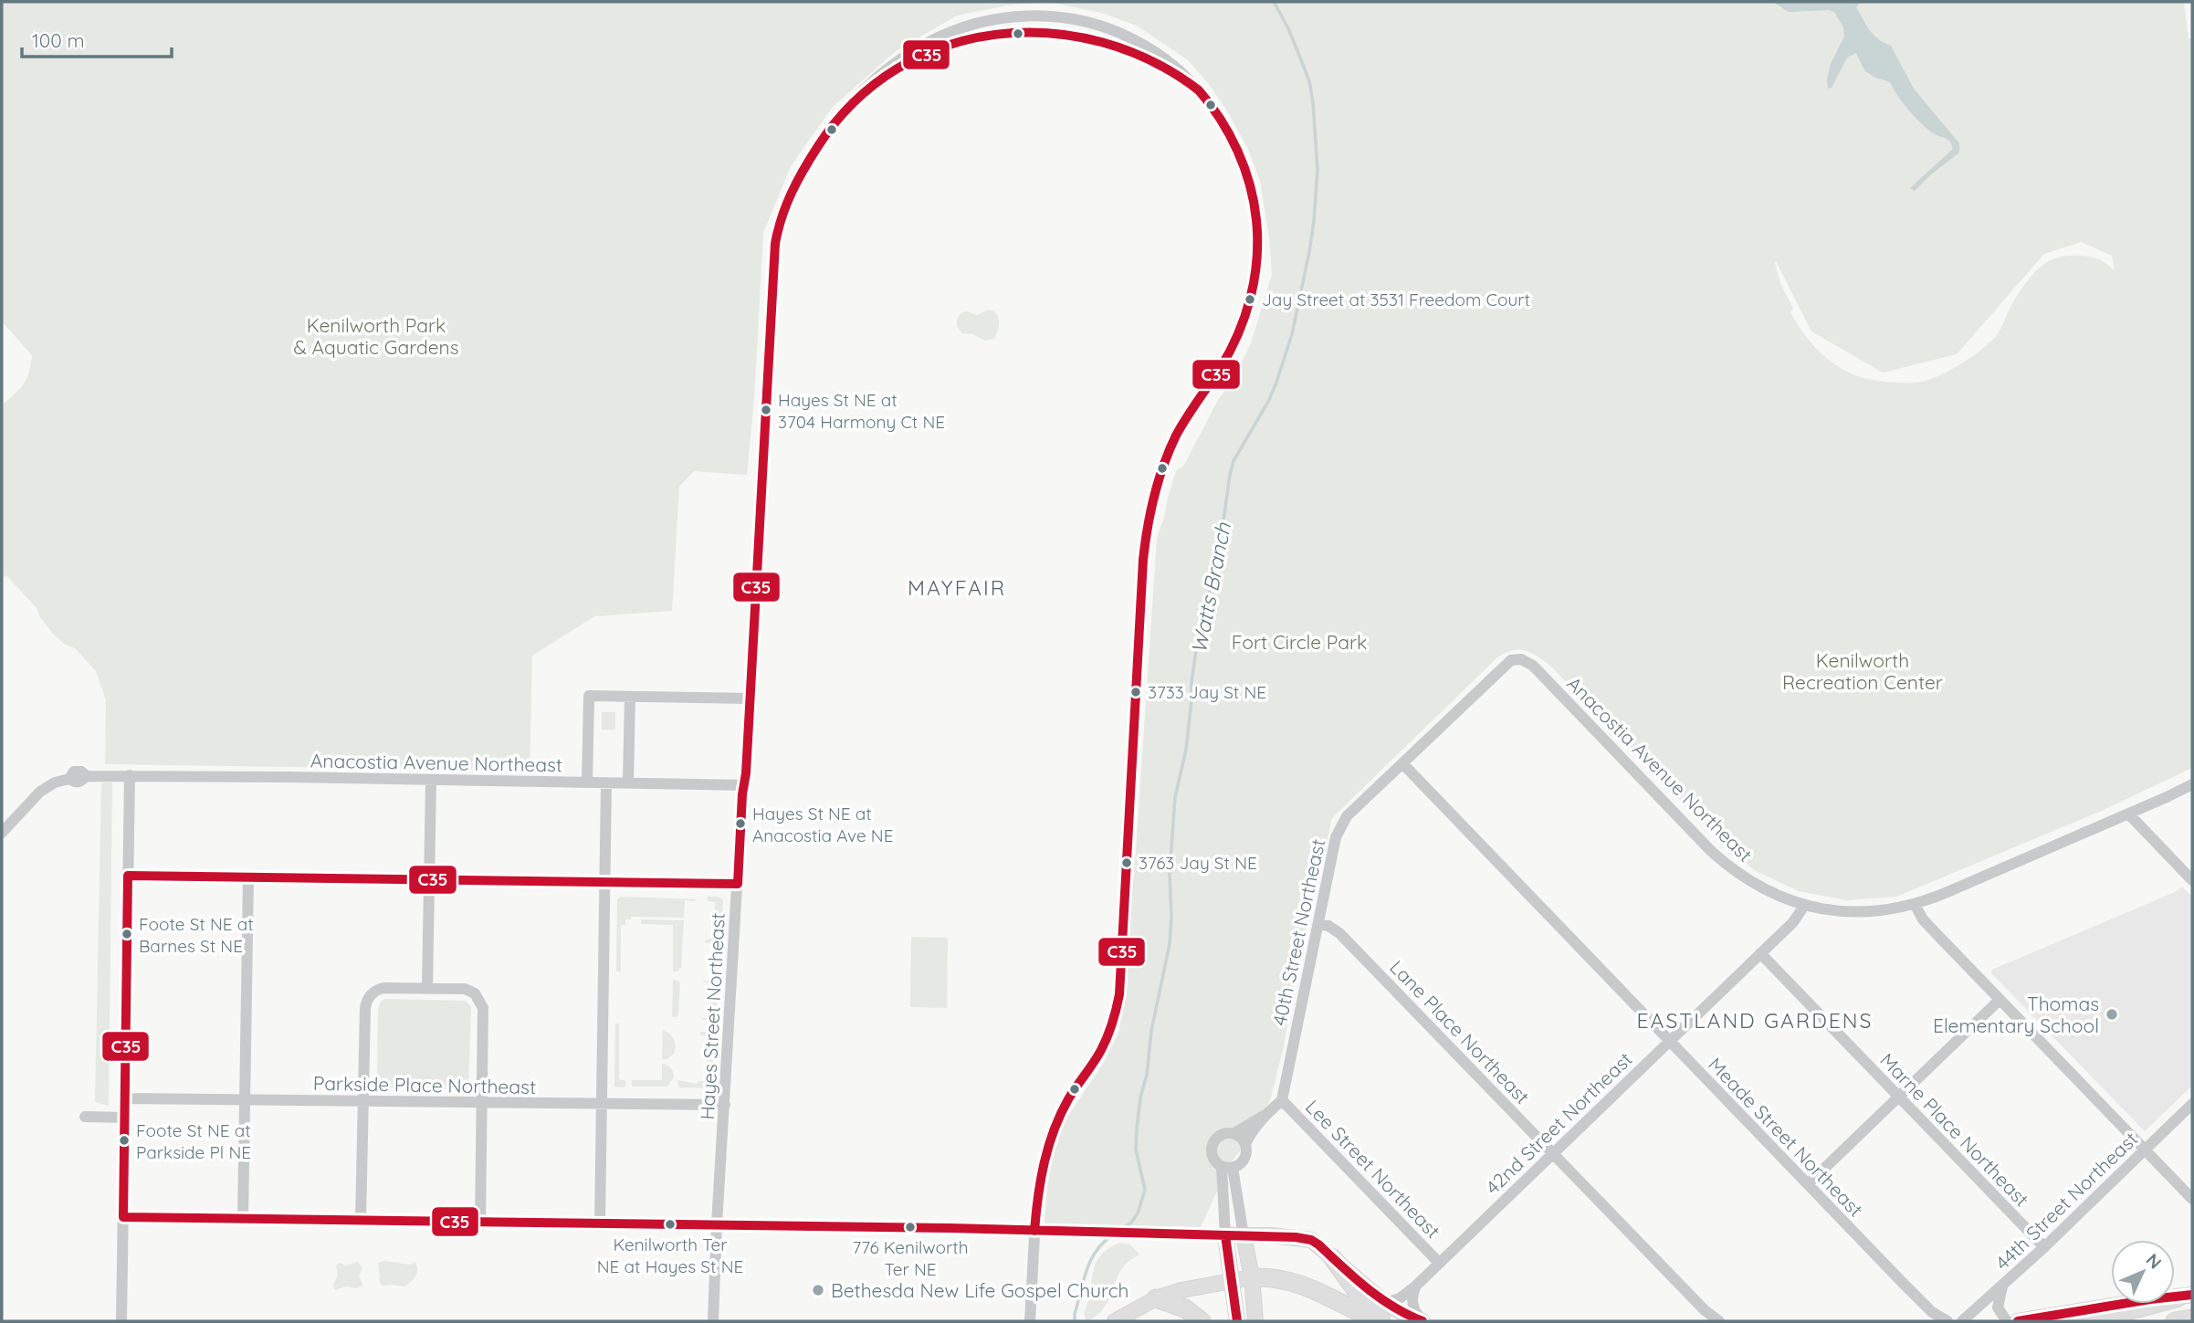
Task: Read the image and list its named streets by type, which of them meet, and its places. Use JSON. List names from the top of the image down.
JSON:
{
  "streets": {
    "street": [
      "Anacostia Avenue Northeast",
      "40th Street Northeast",
      "Hayes Street Northeast",
      "Lane Place Northeast",
      "Parkside Place Northeast",
      "42nd Street Northeast",
      "Marne Place Northeast",
      "Meade Street Northeast",
      "Lee Street Northeast",
      "44th Street Northeast"
    ]
  },
  "crossings": [
    ["Anacostia Avenue Northeast", "40th Street Northeast"],
    ["Anacostia Avenue Northeast", "Hayes Street Northeast"],
    ["Anacostia Avenue Northeast", "42nd Street Northeast"],
    ["40th Street Northeast", "Lane Place Northeast"],
    ["40th Street Northeast", "Meade Street Northeast"],
    ["40th Street Northeast", "Lee Street Northeast"],
    ["Hayes Street Northeast", "Parkside Place Northeast"],
    ["Lane Place Northeast", "42nd Street Northeast"],
    ["42nd Street Northeast", "Marne Place Northeast"],
    ["42nd Street Northeast", "Meade Street Northeast"],
    ["42nd Street Northeast", "Lee Street Northeast"],
    ["Marne Place Northeast", "44th Street Northeast"]
  ],
  "districts": ["MAYFAIR", "EASTLAND GARDENS"],
  "water": ["Watts Branch"],
  "parks": ["Kenilworth Park & Aquatic Gardens", "Fort Circle Park", "Kenilworth Recreation Center"],
  "places": [
    "Jay Street at 3531 Freedom Court",
    "Hayes St NE at 3704 Harmony Ct NE",
    "3733 Jay St NE",
    "Hayes St NE at Anacostia Ave NE",
    "3763 Jay St NE",
    "Foote St NE at Barnes St NE",
    "Thomas Elementary School",
    "Foote St NE at Parkside Pl NE",
    "Kenilworth Ter NE at Hayes St NE",
    "776 Kenilworth Ter NE",
    "Bethesda New Life Gospel Church"
  ],
  "lines": ["transit line C35"],
  "scale_bar": "100 m",
  "north": "top right"
}
